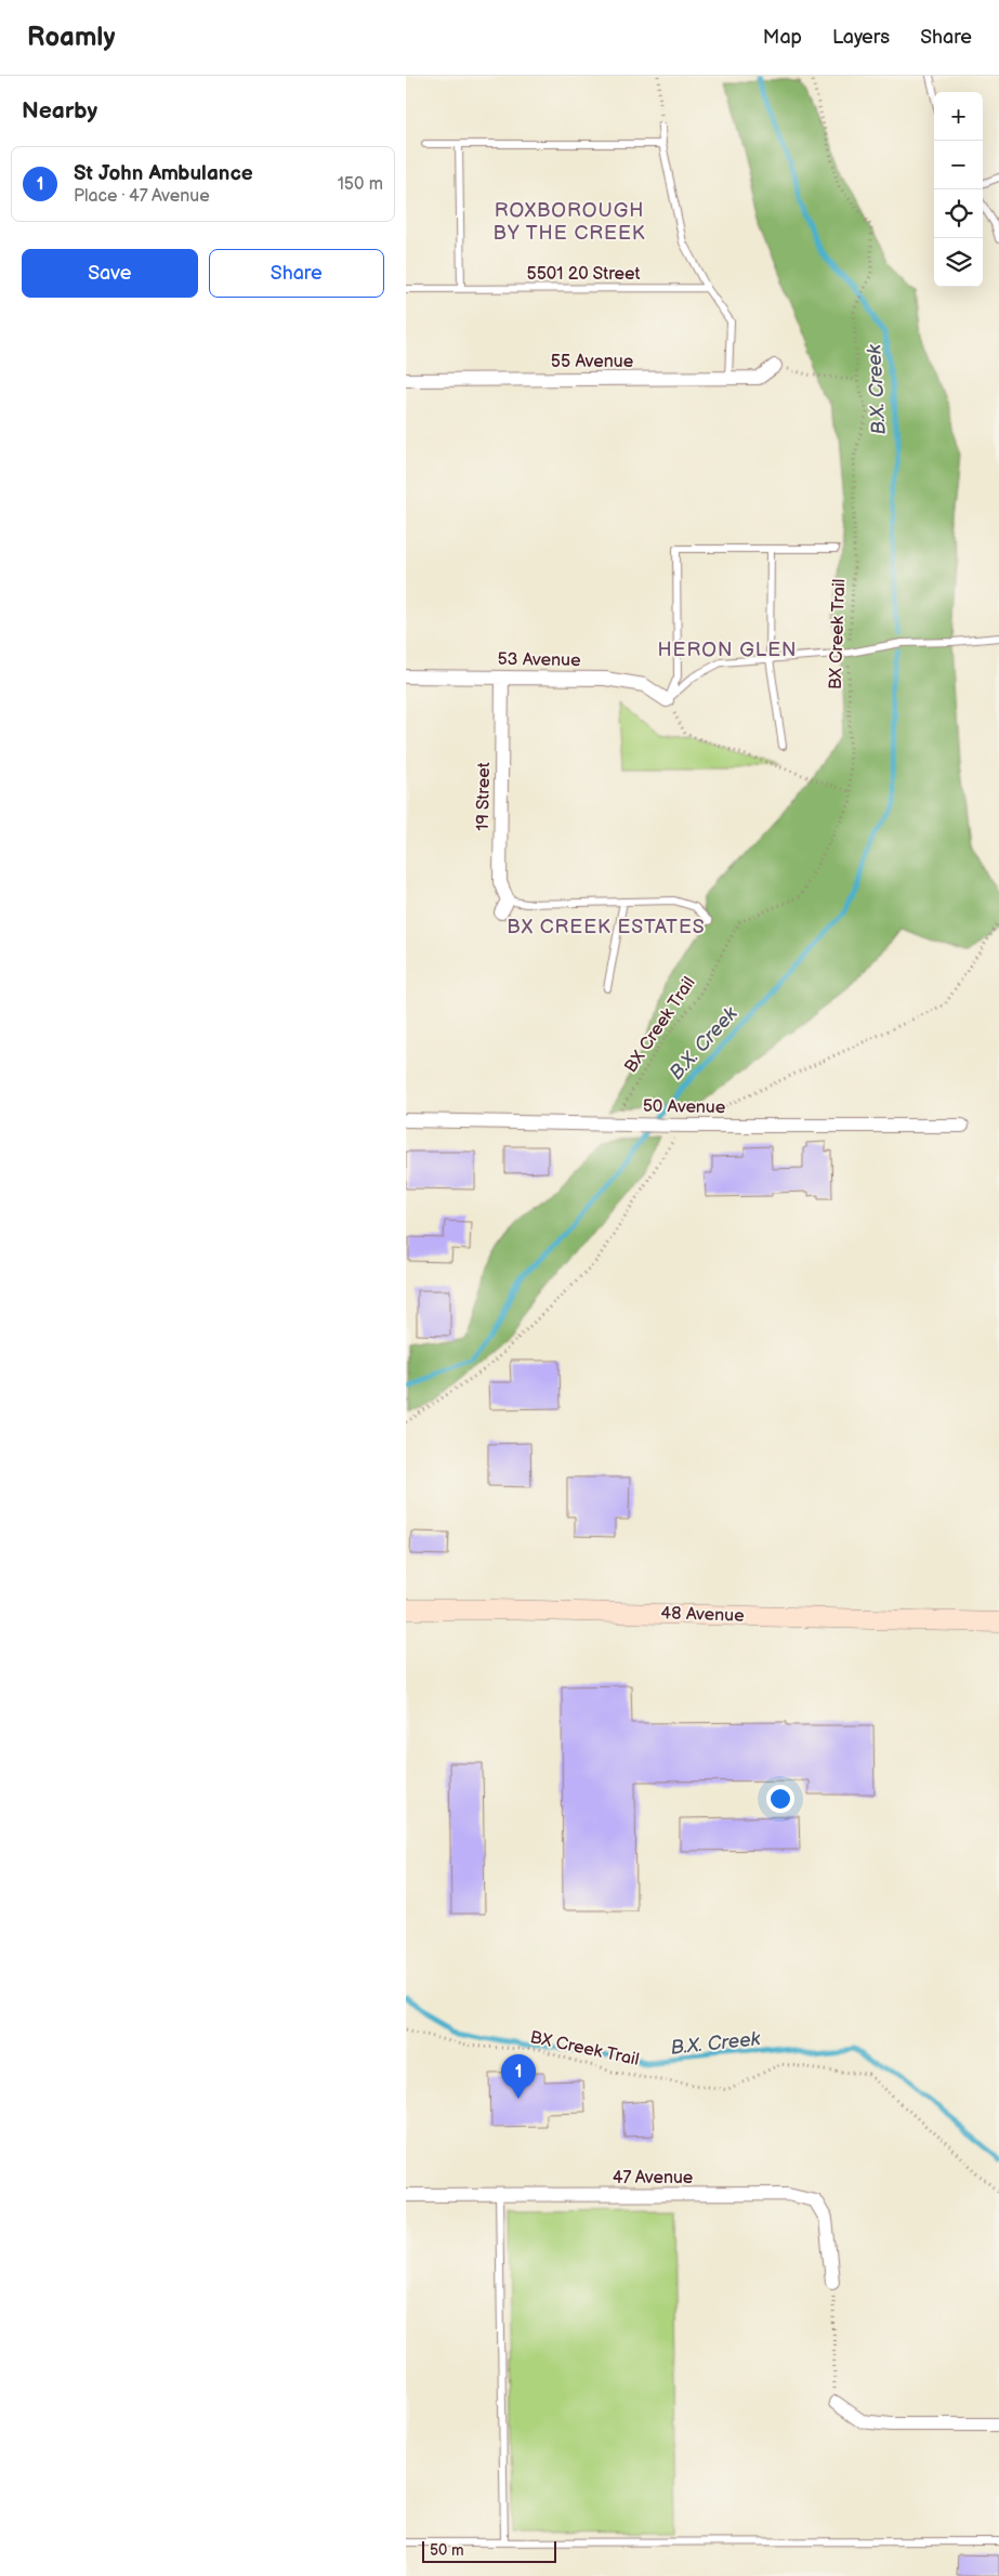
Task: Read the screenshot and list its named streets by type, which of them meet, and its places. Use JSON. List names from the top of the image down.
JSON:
{
  "streets": {
    "main road": ["48 Avenue"],
    "street": [
      "55 Avenue",
      "53 Avenue",
      "19 Street",
      "50 Avenue",
      "47 Avenue"
    ],
    "lane": ["5501 20 Street"],
    "path": ["BX Creek Trail"]
  },
  "crossings": [
    ["BX Creek Trail", "50 Avenue"],
    ["53 Avenue", "19 Street"]
  ],
  "districts": ["ROXBOROUGH BY THE CREEK", "HERON GLEN", "BX CREEK ESTATES"],
  "water": ["B.X. Creek"],
  "scale_bar": "50 m",
  "page": {
    "header": "Roamly",
    "nav": ["Map", "Layers", "Share"],
    "heading": "Nearby",
    "map_buttons": ["+", "−"],
    "list": [
      {
        "mark": "1",
        "name": "St John Ambulance",
        "note": "Place · 47 Avenue",
        "value": "150 m"
      }
    ],
    "buttons": ["Save", "Share"],
    "pins": "1",
    "scale": "50 m"
  }
}
